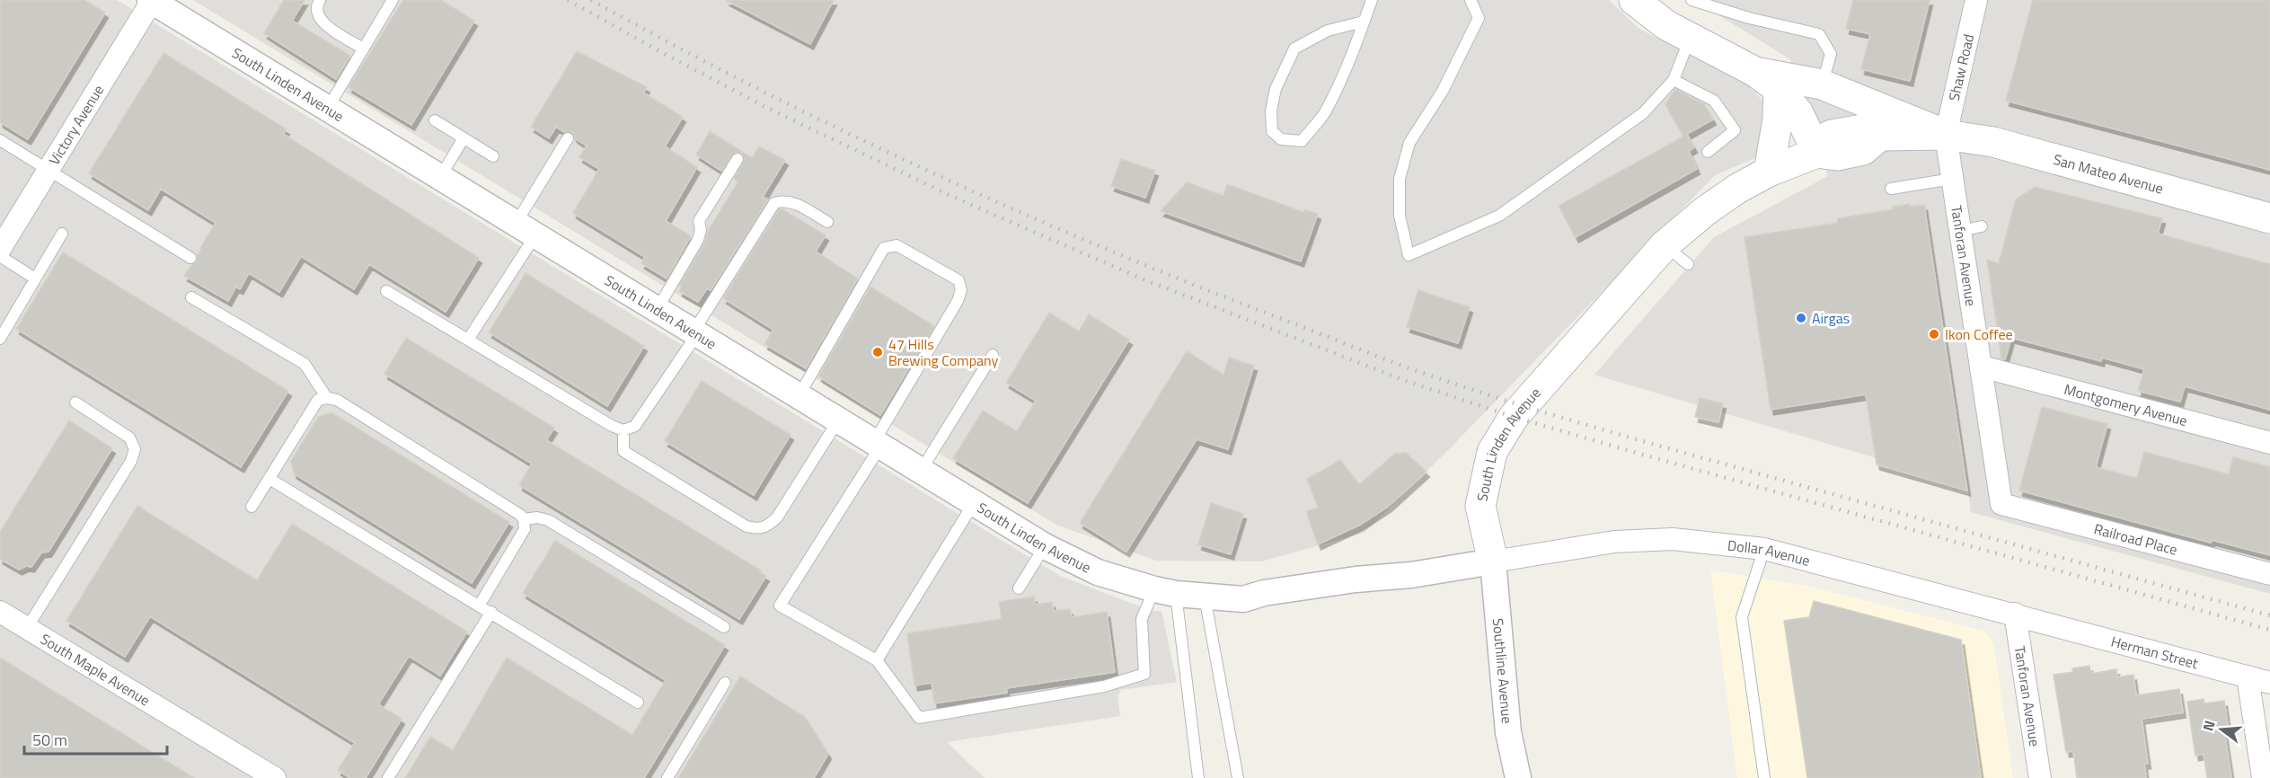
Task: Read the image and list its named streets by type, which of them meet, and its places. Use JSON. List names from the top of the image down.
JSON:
{
  "streets": {
    "main road": ["South Linden Avenue", "San Mateo Avenue"],
    "street": [
      "Shaw Road",
      "Victory Avenue",
      "Tanforan Avenue",
      "Montgomery Avenue",
      "Railroad Place",
      "Dollar Avenue",
      "Herman Street",
      "South Maple Avenue",
      "Southline Avenue"
    ]
  },
  "crossings": [
    ["Shaw Road", "San Mateo Avenue"],
    ["Shaw Road", "Tanforan Avenue"],
    ["South Linden Avenue", "Victory Avenue"],
    ["South Linden Avenue", "San Mateo Avenue"],
    ["South Linden Avenue", "Dollar Avenue"],
    ["South Linden Avenue", "Southline Avenue"],
    ["San Mateo Avenue", "Tanforan Avenue"],
    ["Tanforan Avenue", "Montgomery Avenue"],
    ["Tanforan Avenue", "Railroad Place"],
    ["Tanforan Avenue", "Dollar Avenue"],
    ["Dollar Avenue", "Herman Street"],
    ["Dollar Avenue", "Southline Avenue"]
  ],
  "places": ["Airgas", "Ikon Coffee", "47 Hills Brewing Company"],
  "scale_bar": "50 m",
  "north": "left"
}
